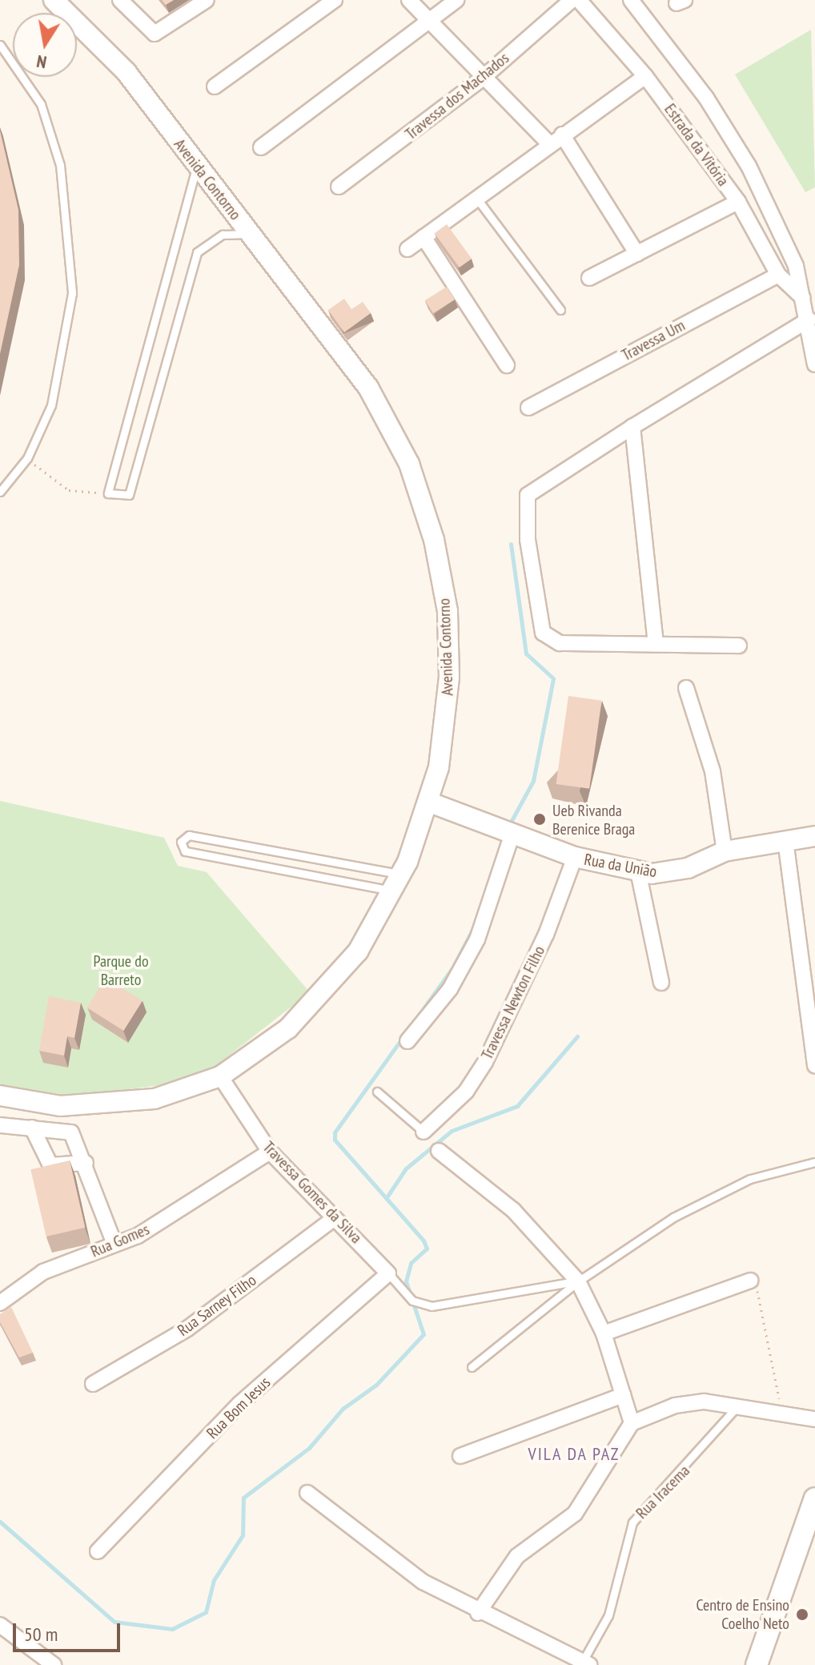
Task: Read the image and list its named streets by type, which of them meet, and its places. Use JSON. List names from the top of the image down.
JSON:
{
  "streets": {
    "street": [
      "Travessa dos Machados",
      "Estrada da Vitória",
      "Avenida Contorno",
      "Travessa Um",
      "Rua da União",
      "Travessa Newton Filho",
      "Travessa Gomes da Silva",
      "Rua Gomes",
      "Rua Sarney Filho",
      "Rua Bom Jesus"
    ],
    "lane": ["Rua Iracema"]
  },
  "crossings": [
    ["Estrada da Vitória", "Travessa Um"],
    ["Avenida Contorno", "Rua da União"],
    ["Avenida Contorno", "Travessa Gomes da Silva"],
    ["Rua da União", "Travessa Newton Filho"],
    ["Travessa Gomes da Silva", "Rua Gomes"],
    ["Travessa Gomes da Silva", "Rua Sarney Filho"],
    ["Travessa Gomes da Silva", "Rua Bom Jesus"]
  ],
  "districts": ["VILA DA PAZ"],
  "parks": ["Parque do Barreto"],
  "places": ["Ueb Rivanda Berenice Braga", "Centro de Ensino Coelho Neto"],
  "scale_bar": "50 m",
  "north": "bottom"
}
